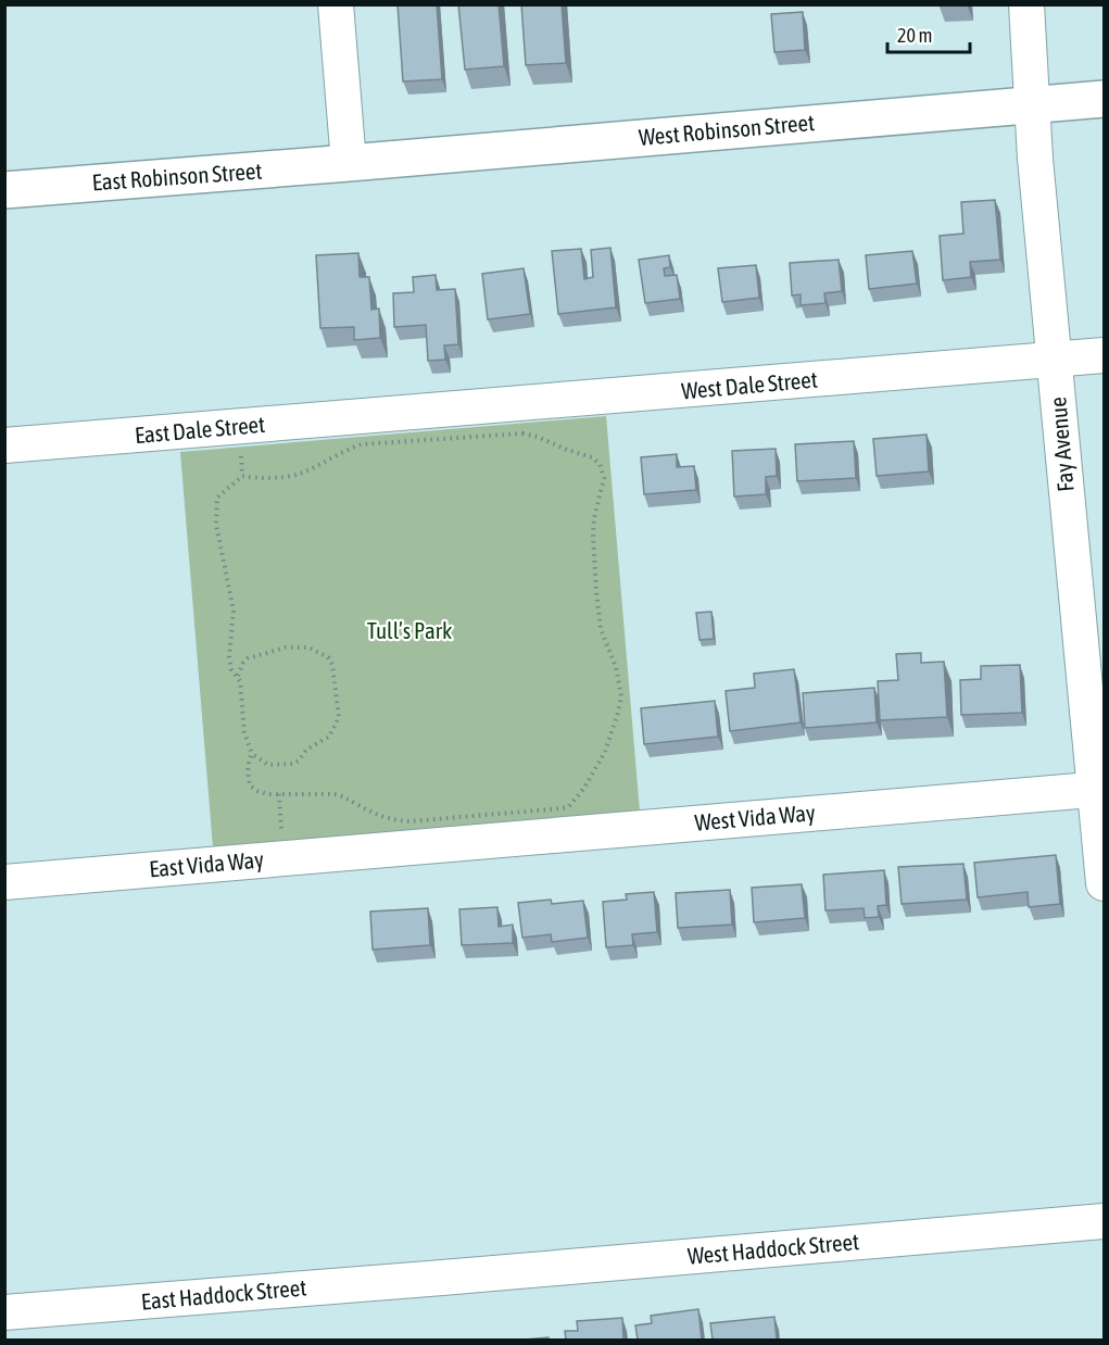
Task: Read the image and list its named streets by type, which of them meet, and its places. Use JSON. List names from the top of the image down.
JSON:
{
  "streets": {
    "main road": ["West Robinson Street", "East Robinson Street"],
    "street": [
      "West Dale Street",
      "East Dale Street",
      "Fay Avenue",
      "West Vida Way",
      "East Vida Way",
      "West Haddock Street",
      "East Haddock Street"
    ]
  },
  "crossings": [
    ["West Robinson Street", "East Robinson Street"],
    ["West Robinson Street", "Fay Avenue"],
    ["West Dale Street", "East Dale Street"],
    ["West Dale Street", "Fay Avenue"],
    ["Fay Avenue", "West Vida Way"],
    ["West Vida Way", "East Vida Way"],
    ["West Haddock Street", "East Haddock Street"]
  ],
  "parks": ["Tull’s Park"],
  "scale_bar": "20 m"
}
